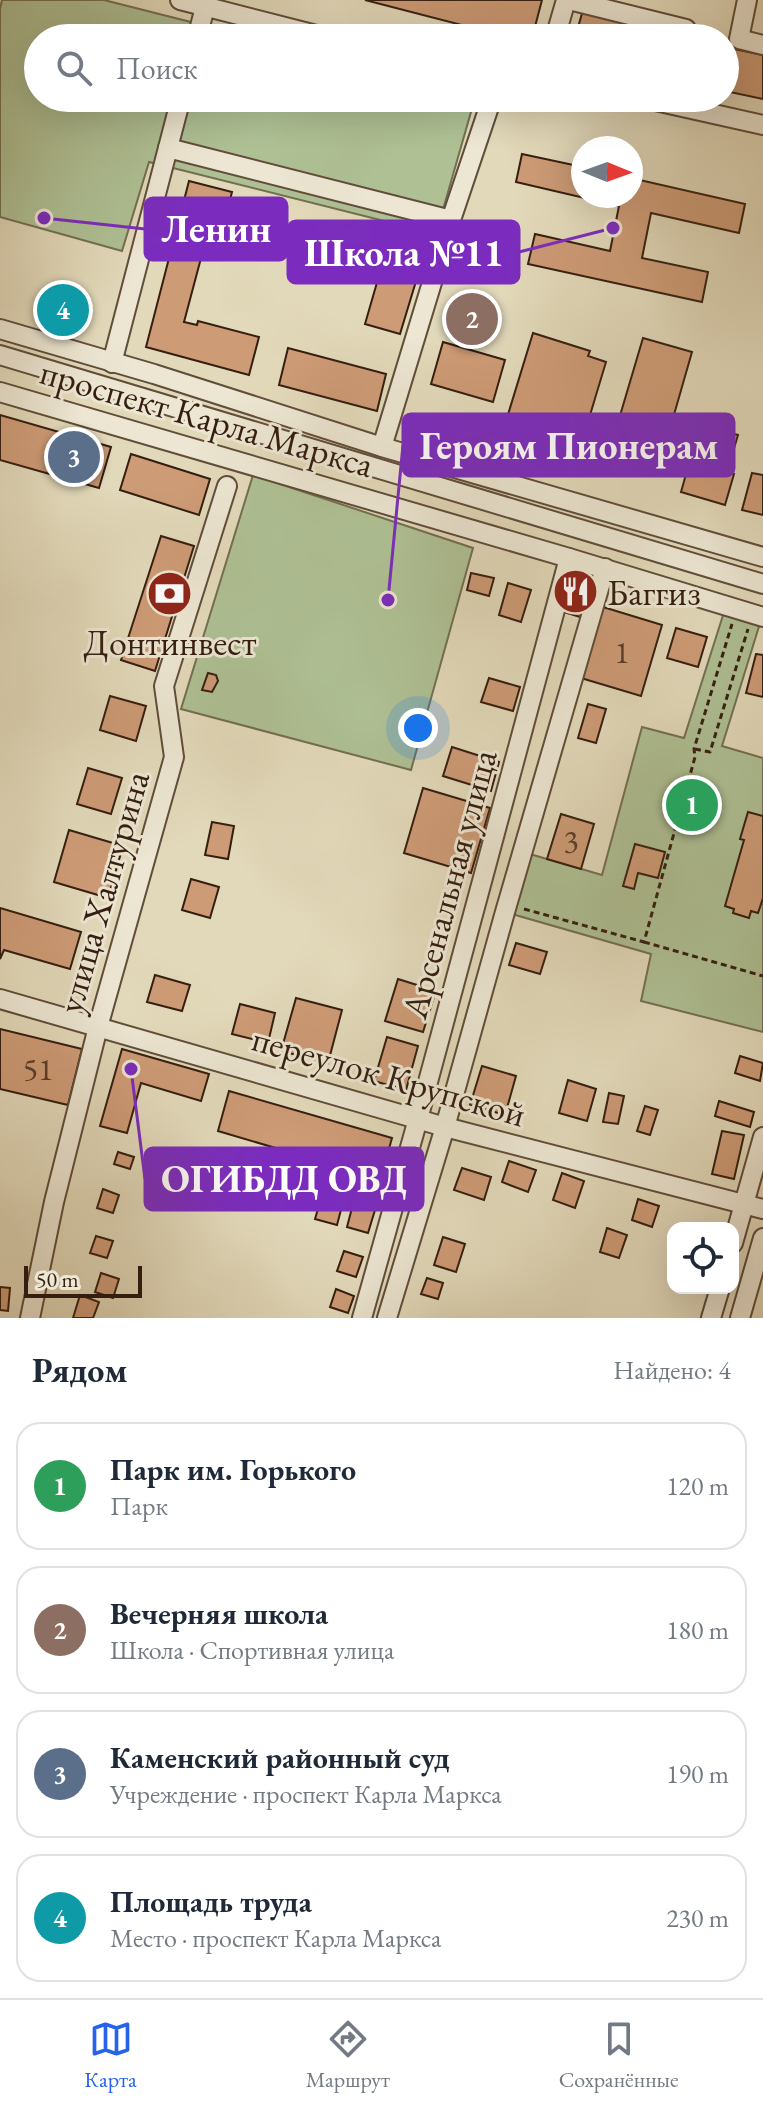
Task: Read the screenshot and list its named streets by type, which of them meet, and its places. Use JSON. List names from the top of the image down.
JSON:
{
  "streets": {
    "street": [
      "проспект Карла Маркса",
      "Арсенальная улица",
      "улица Халтурина",
      "переулок Крупской"
    ]
  },
  "crossings": [
    ["проспект Карла Маркса", "Арсенальная улица"],
    ["Арсенальная улица", "переулок Крупской"],
    ["улица Халтурина", "переулок Крупской"]
  ],
  "places": {
    "other": [
      "Ленин",
      "Школа №11",
      "Героям Пионерам",
      "ОГИБДД ОВД"
    ],
    "restaurant": ["Баггиз"],
    "bank": ["Донтинвест"]
  },
  "house_numbers": ["1", "3", "51"],
  "scale_bar": "50 m",
  "north": "right",
  "page": {
    "search": "Поиск",
    "pins": [
      "4",
      "2",
      "3",
      "1"
    ],
    "scale": "50 m",
    "heading": ["Рядом", "Найдено: 4"],
    "list": [
      {
        "mark": "1",
        "name": "Парк им. Горького",
        "note": "Парк",
        "value": "120 m"
      },
      {
        "mark": "2",
        "name": "Вечерняя школа",
        "note": "Школа · Спортивная улица",
        "value": "180 m"
      },
      {
        "mark": "3",
        "name": "Каменский районный суд",
        "note": "Учреждение · проспект Карла Маркса",
        "value": "190 m"
      },
      {
        "mark": "4",
        "name": "Площадь труда",
        "note": "Место · проспект Карла Маркса",
        "value": "230 m"
      }
    ],
    "nav": ["Карта", "Маршрут", "Сохранённые"]
  }
}
